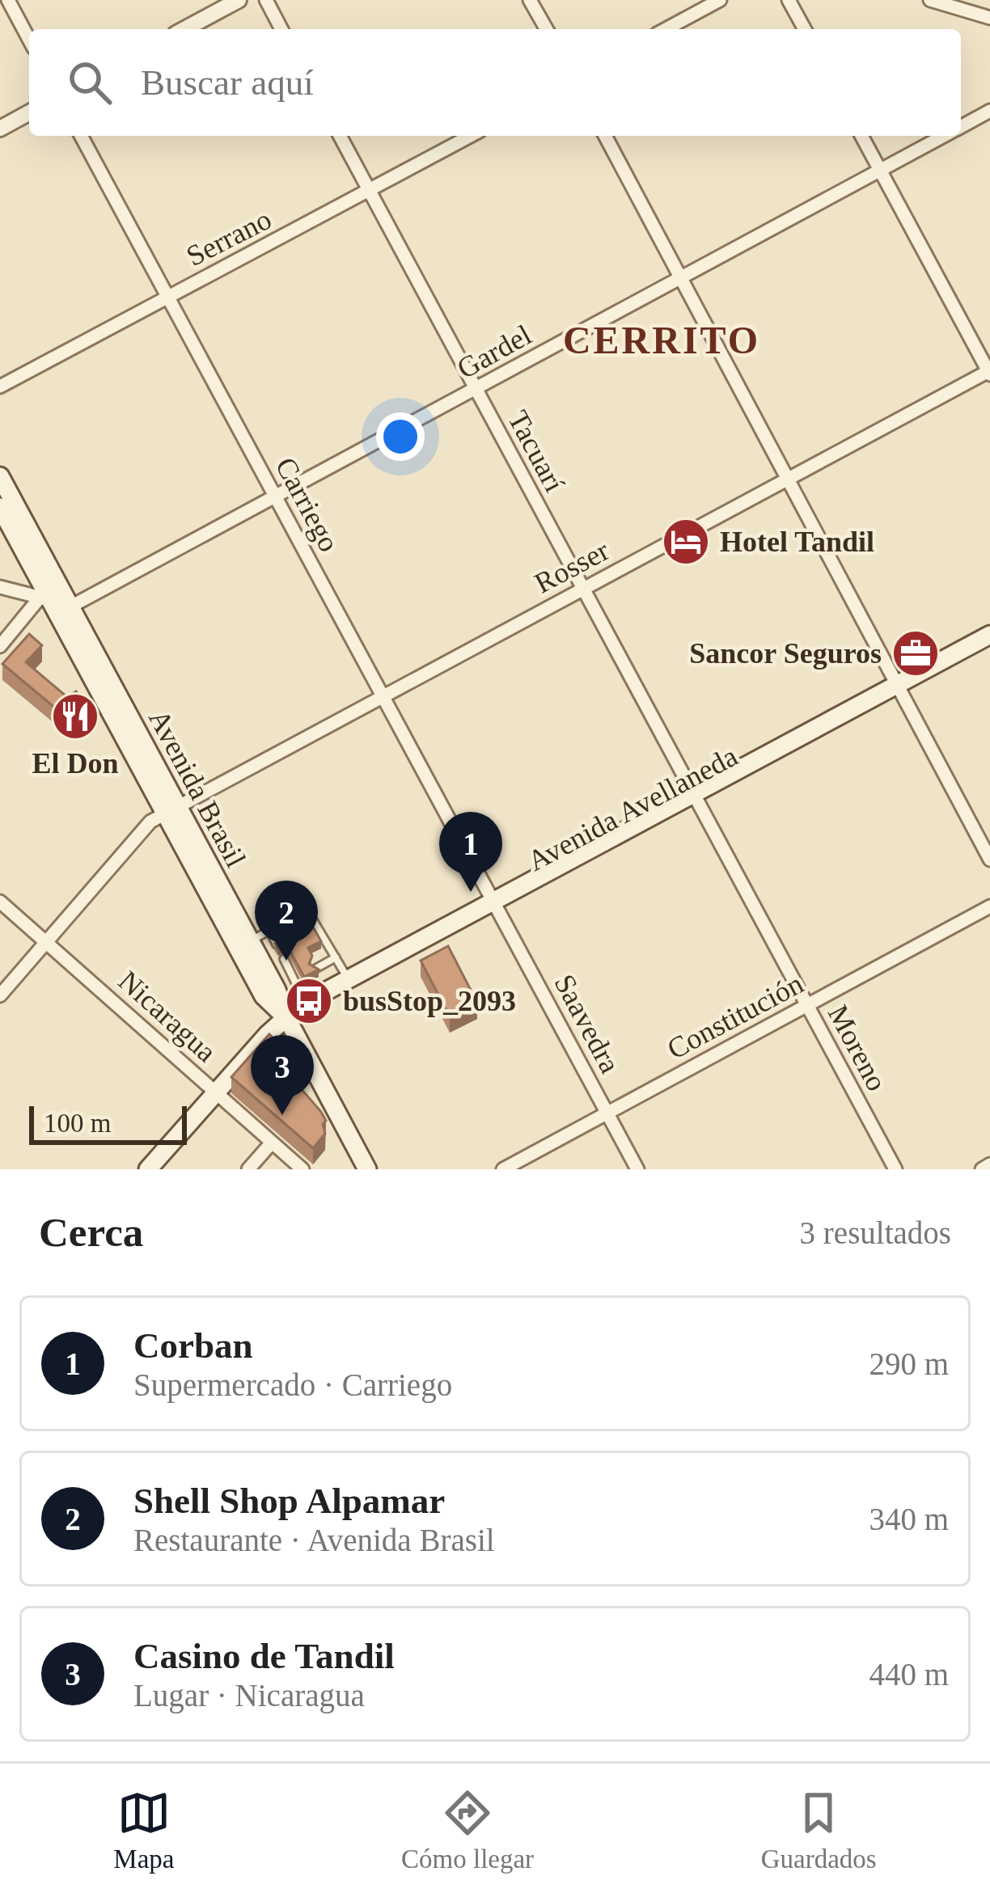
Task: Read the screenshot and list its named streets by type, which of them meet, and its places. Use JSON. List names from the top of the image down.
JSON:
{
  "streets": {
    "main road": ["Avenida Brasil", "Avenida Avellaneda"],
    "street": [
      "Serrano",
      "Gardel",
      "Tacuarí",
      "Carriego",
      "Rosser",
      "Nicaragua",
      "Constitución",
      "Saavedra",
      "Moreno"
    ]
  },
  "crossings": [
    ["Serrano", "Tacuarí"],
    ["Serrano", "Carriego"],
    ["Gardel", "Tacuarí"],
    ["Gardel", "Carriego"],
    ["Gardel", "Avenida Brasil"],
    ["Tacuarí", "Rosser"],
    ["Tacuarí", "Avenida Avellaneda"],
    ["Tacuarí", "Moreno"],
    ["Carriego", "Rosser"],
    ["Carriego", "Avenida Avellaneda"],
    ["Carriego", "Saavedra"],
    ["Rosser", "Avenida Brasil"],
    ["Rosser", "Nicaragua"],
    ["Avenida Brasil", "Avenida Avellaneda"],
    ["Avenida Avellaneda", "Saavedra"],
    ["Avenida Avellaneda", "Moreno"],
    ["Constitución", "Saavedra"],
    ["Constitución", "Moreno"]
  ],
  "districts": ["CERRITO"],
  "places": {
    "hotel": ["Hotel Tandil"],
    "office": ["Sancor Seguros"],
    "restaurant": ["El Don"],
    "bus stop": ["busStop_2093"]
  },
  "scale_bar": "100 m",
  "page": {
    "search": "Buscar aquí",
    "pins": ["1", "2", "3"],
    "scale": "100 m",
    "heading": ["Cerca", "3 resultados"],
    "list": [
      {
        "mark": "1",
        "name": "Corban",
        "note": "Supermercado · Carriego",
        "value": "290 m"
      },
      {
        "mark": "2",
        "name": "Shell Shop Alpamar",
        "note": "Restaurante · Avenida Brasil",
        "value": "340 m"
      },
      {
        "mark": "3",
        "name": "Casino de Tandil",
        "note": "Lugar · Nicaragua",
        "value": "440 m"
      }
    ],
    "nav": ["Mapa", "Cómo llegar", "Guardados"]
  }
}
